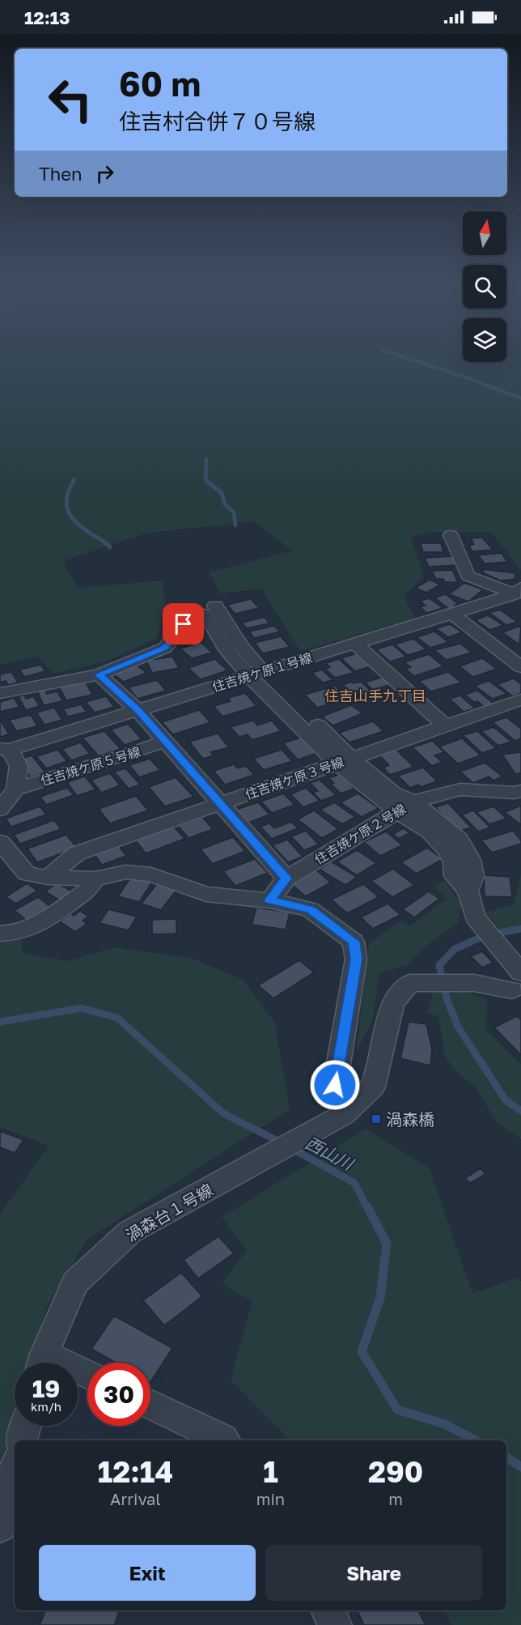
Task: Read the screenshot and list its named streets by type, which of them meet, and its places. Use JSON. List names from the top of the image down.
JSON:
{
  "streets": {
    "street": [
      "住吉焼ケ原１号線",
      "住吉焼ケ原５号線",
      "住吉焼ケ原３号線",
      "住吉焼ケ原２号線",
      "渦森台１号線"
    ]
  },
  "districts": ["住吉山手九丁目"],
  "water": ["西山川"],
  "places": {
    "transit": ["渦森橋"]
  },
  "north": "top",
  "page": {
    "status": "12:13",
    "turn": ["60 m", "住吉村合併７０号線"],
    "then": "Then",
    "speed": "19 km/h",
    "limit": "30",
    "eta": [
      "12:14",
      "Arrival",
      "1",
      "min",
      "290",
      "m"
    ],
    "buttons": ["Exit", "Share"]
  }
}
